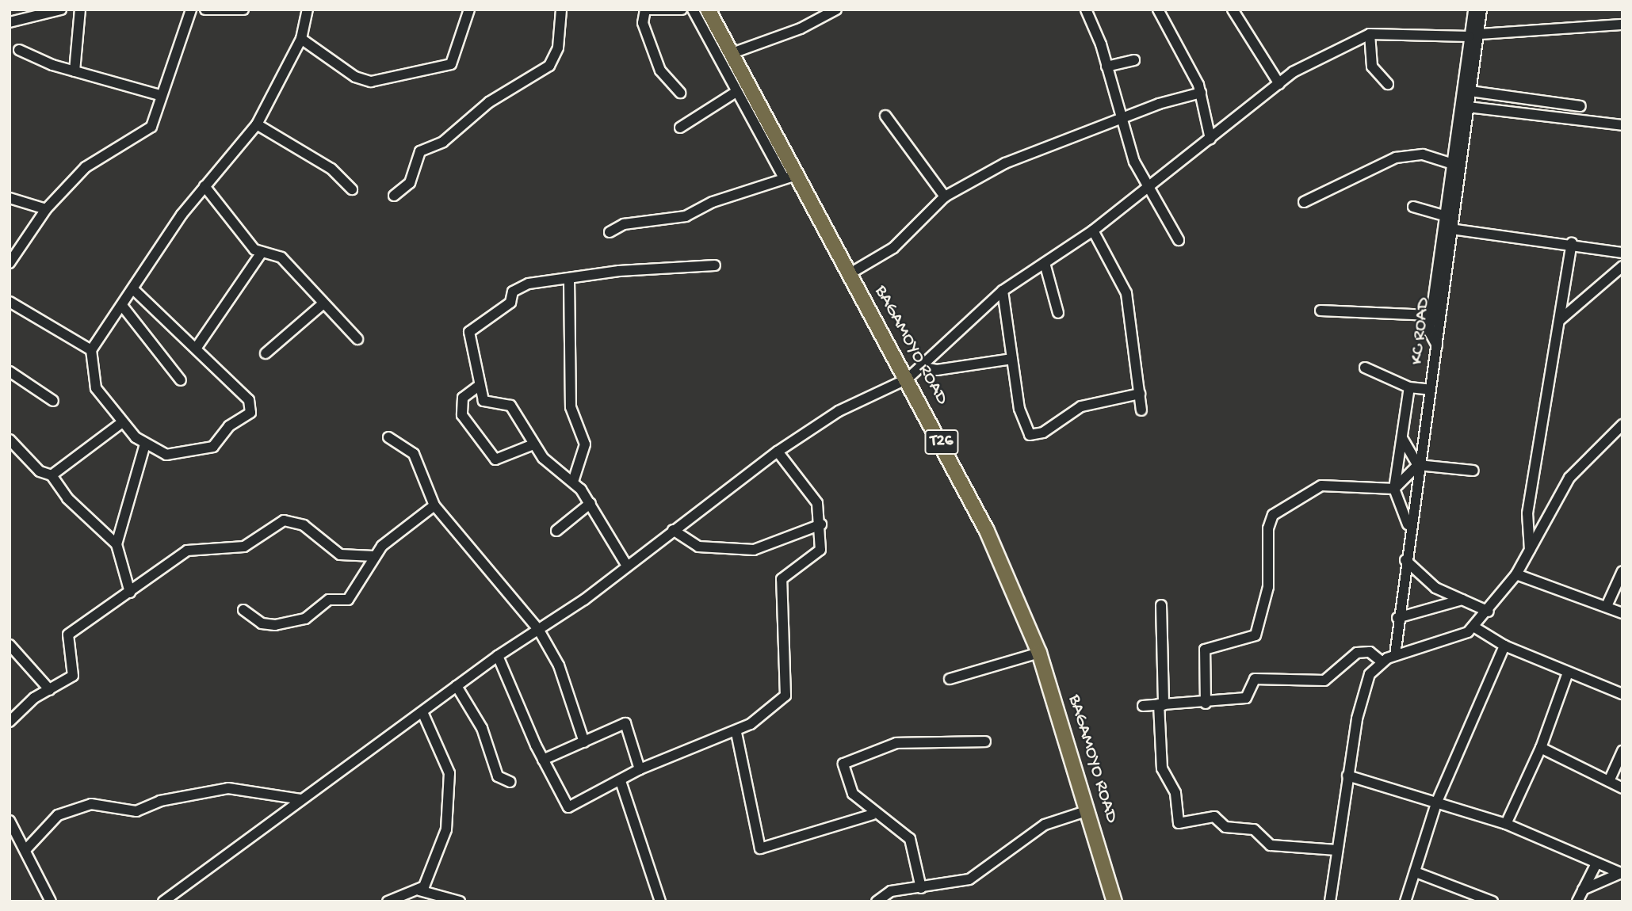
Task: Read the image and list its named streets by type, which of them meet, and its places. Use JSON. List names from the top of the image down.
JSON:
{
  "streets": {
    "highway": ["BAGAMOYO ROAD", "T26"],
    "street": ["KC ROAD"]
  }
}
